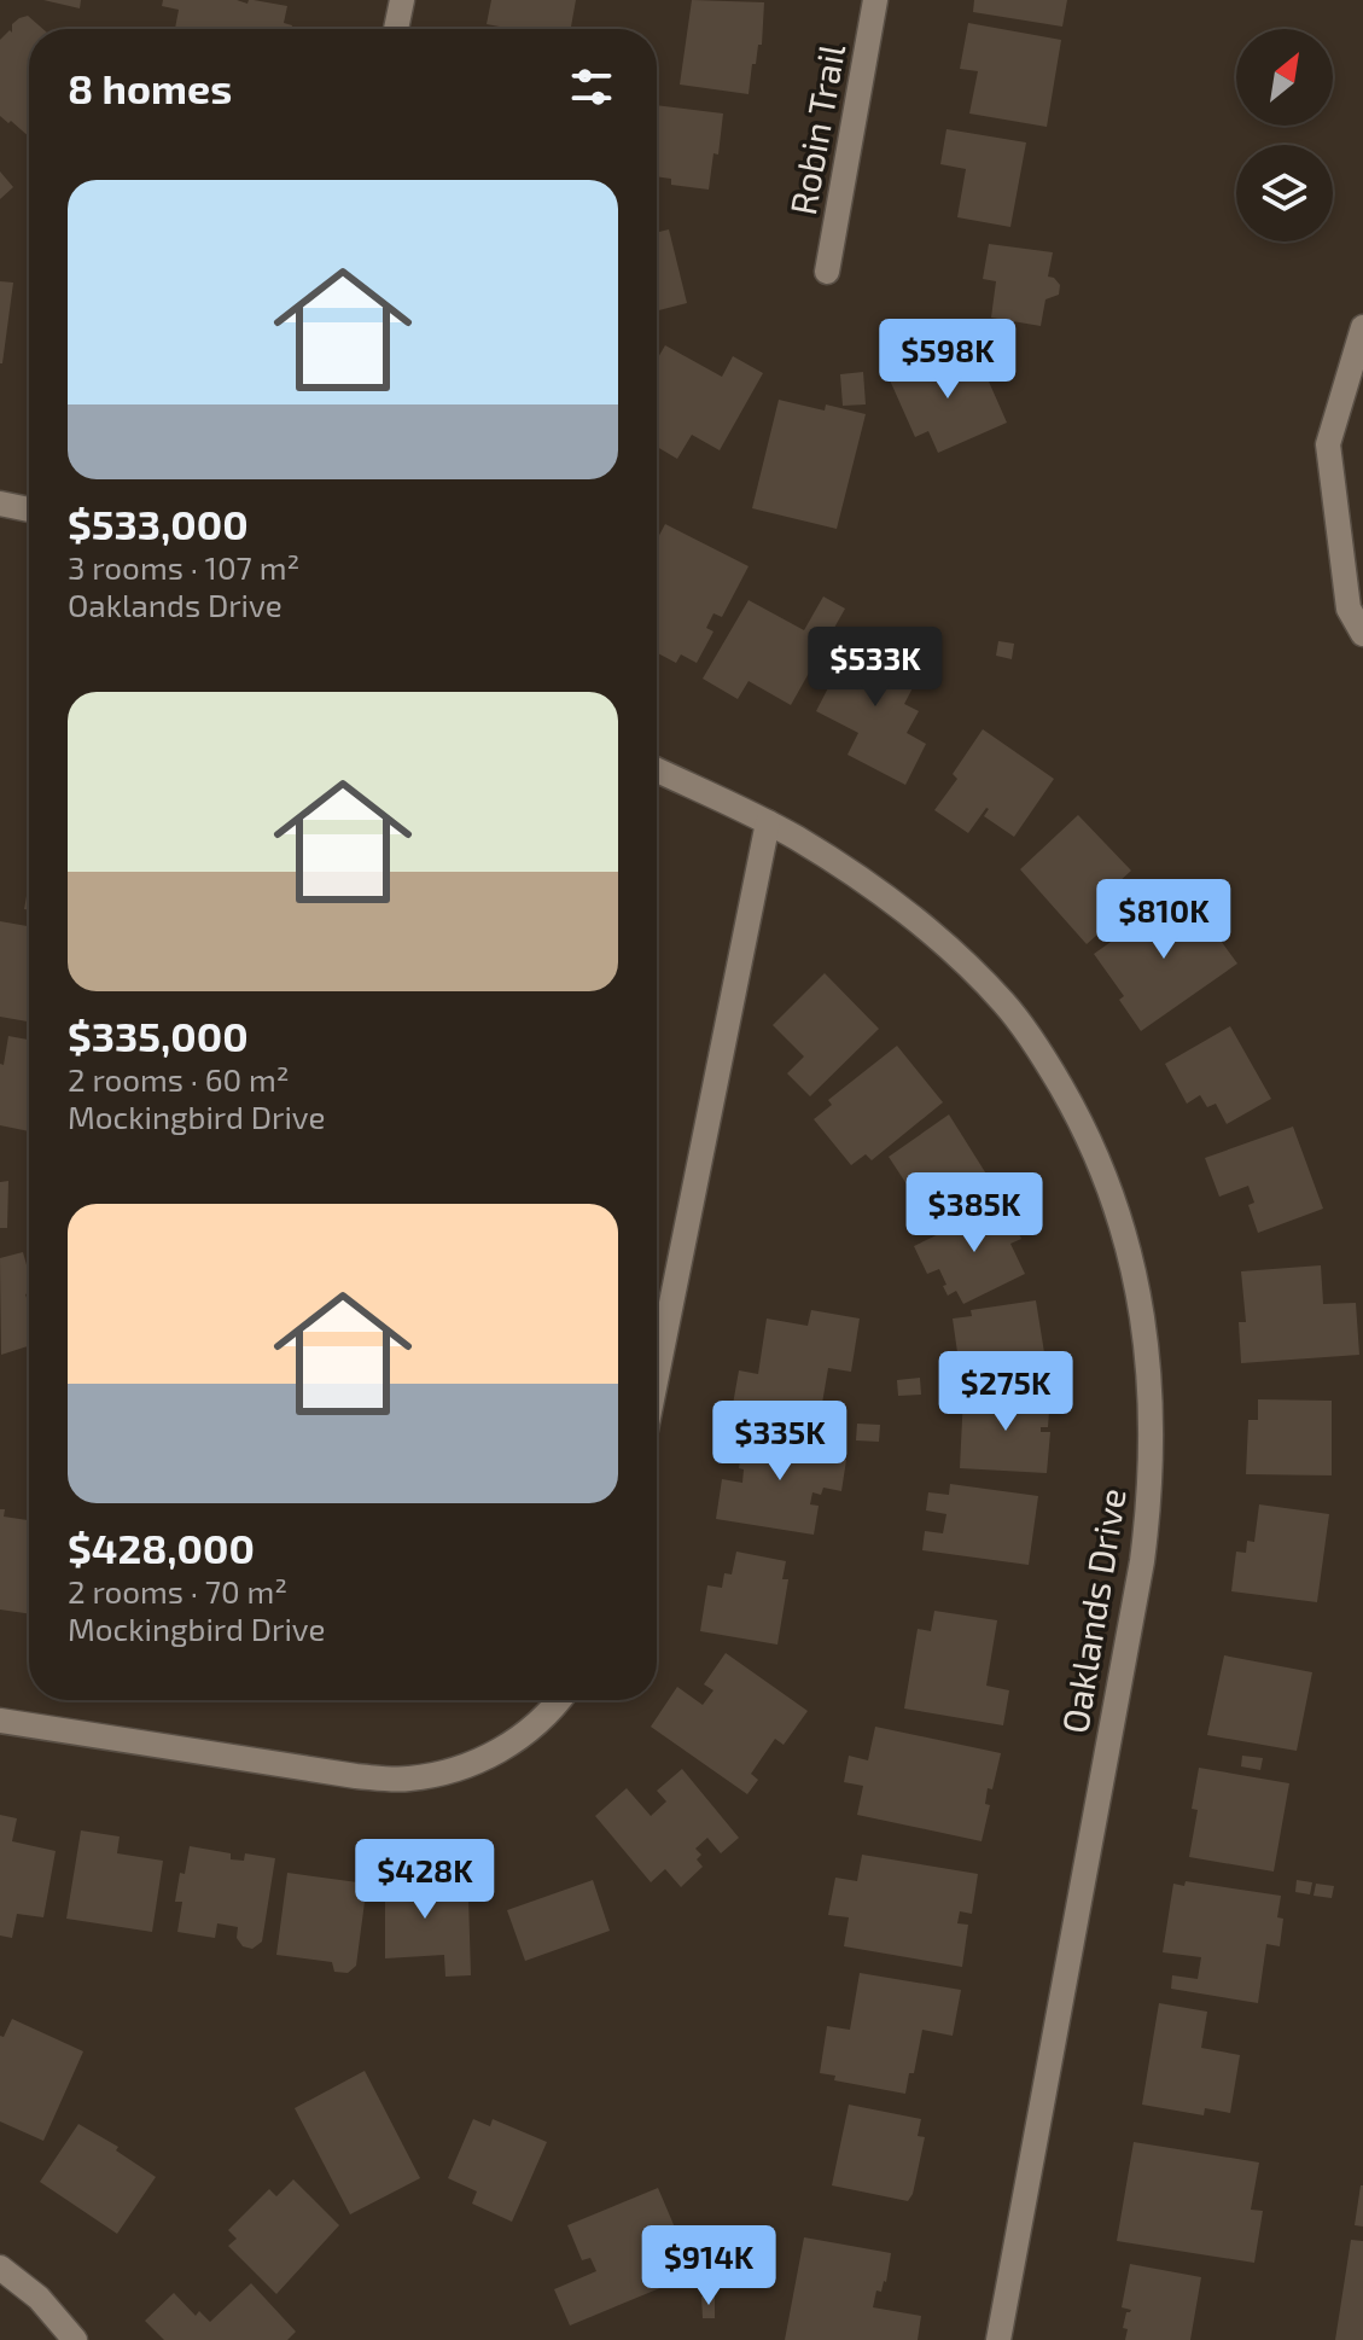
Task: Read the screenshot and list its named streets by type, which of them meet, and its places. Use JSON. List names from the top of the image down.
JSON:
{
  "streets": {
    "street": ["Robin Trail", "Oaklands Drive"]
  },
  "north": "top right",
  "page": {
    "heading": "8 homes",
    "list": [
      {
        "name": "$533,000",
        "note": "3 rooms · 107 m² · Oaklands Drive"
      },
      {
        "name": "$335,000",
        "note": "2 rooms · 60 m² · Mockingbird Drive"
      },
      {
        "name": "$428,000",
        "note": "2 rooms · 70 m² · Mockingbird Drive"
      }
    ],
    "price": [
      "$598K",
      "$533K",
      "$810K",
      "$385K",
      "$275K",
      "$335K",
      "$428K",
      "$914K"
    ]
  }
}
